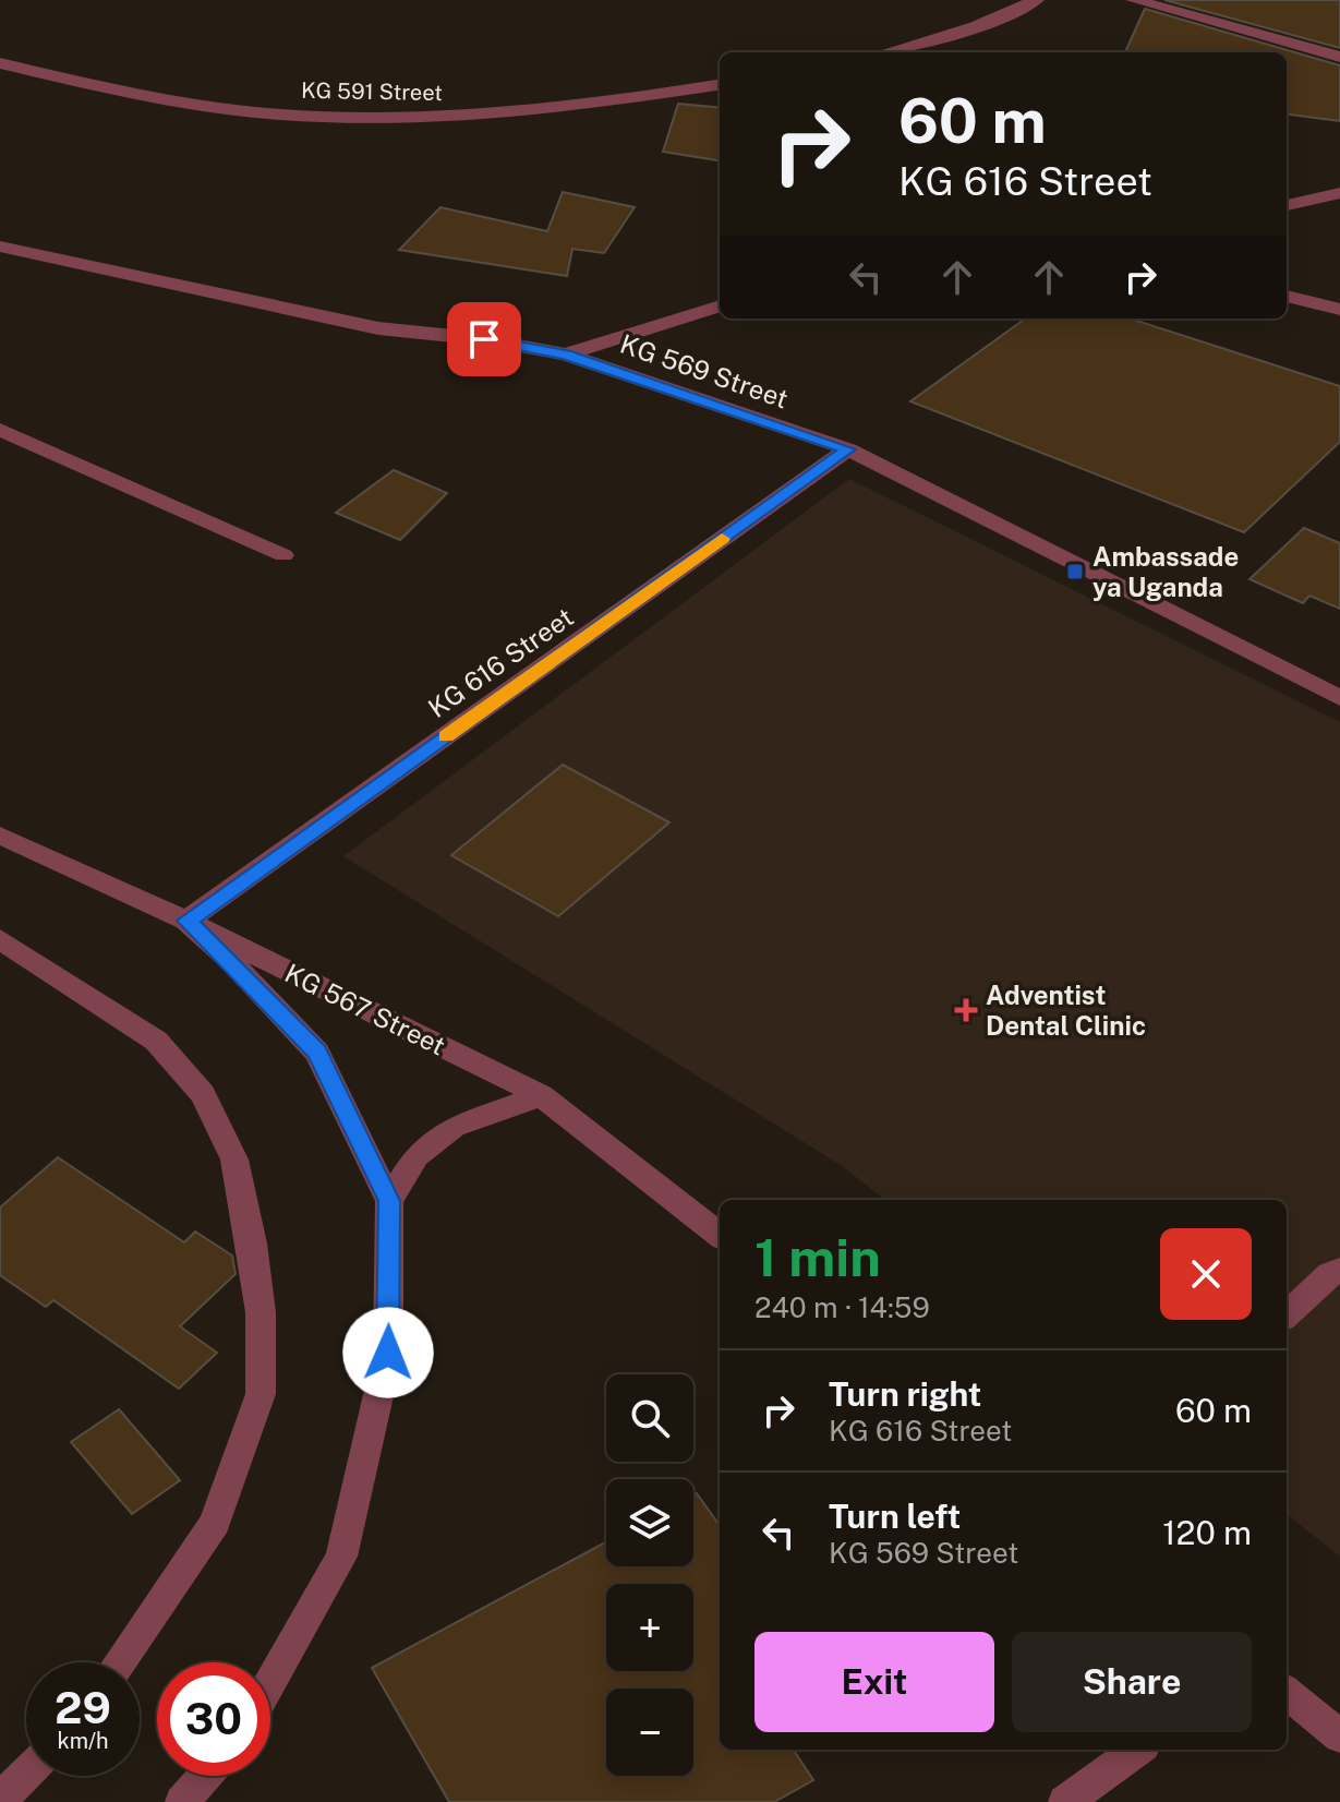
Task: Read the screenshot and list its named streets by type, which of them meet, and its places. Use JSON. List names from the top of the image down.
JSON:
{
  "streets": {
    "street": [
      "KG 591 Street",
      "KG 569 Street",
      "KG 616 Street",
      "KG 567 Street"
    ]
  },
  "crossings": [
    ["KG 569 Street", "KG 616 Street"],
    ["KG 616 Street", "KG 567 Street"]
  ],
  "places": {
    "transit": ["Ambassade ya Uganda"],
    "health": ["Adventist Dental Clinic"]
  },
  "page": {
    "turn": ["60 m", "KG 616 Street"],
    "heading": ["1 min", "240 m · 14:59"],
    "list": [
      {
        "name": "Turn right",
        "note": "KG 616 Street",
        "value": "60 m"
      },
      {
        "name": "Turn left",
        "note": "KG 569 Street",
        "value": "120 m"
      }
    ],
    "map_buttons": ["+", "−"],
    "buttons": ["Exit", "Share"],
    "speed": "29 km/h",
    "limit": "30"
  }
}
